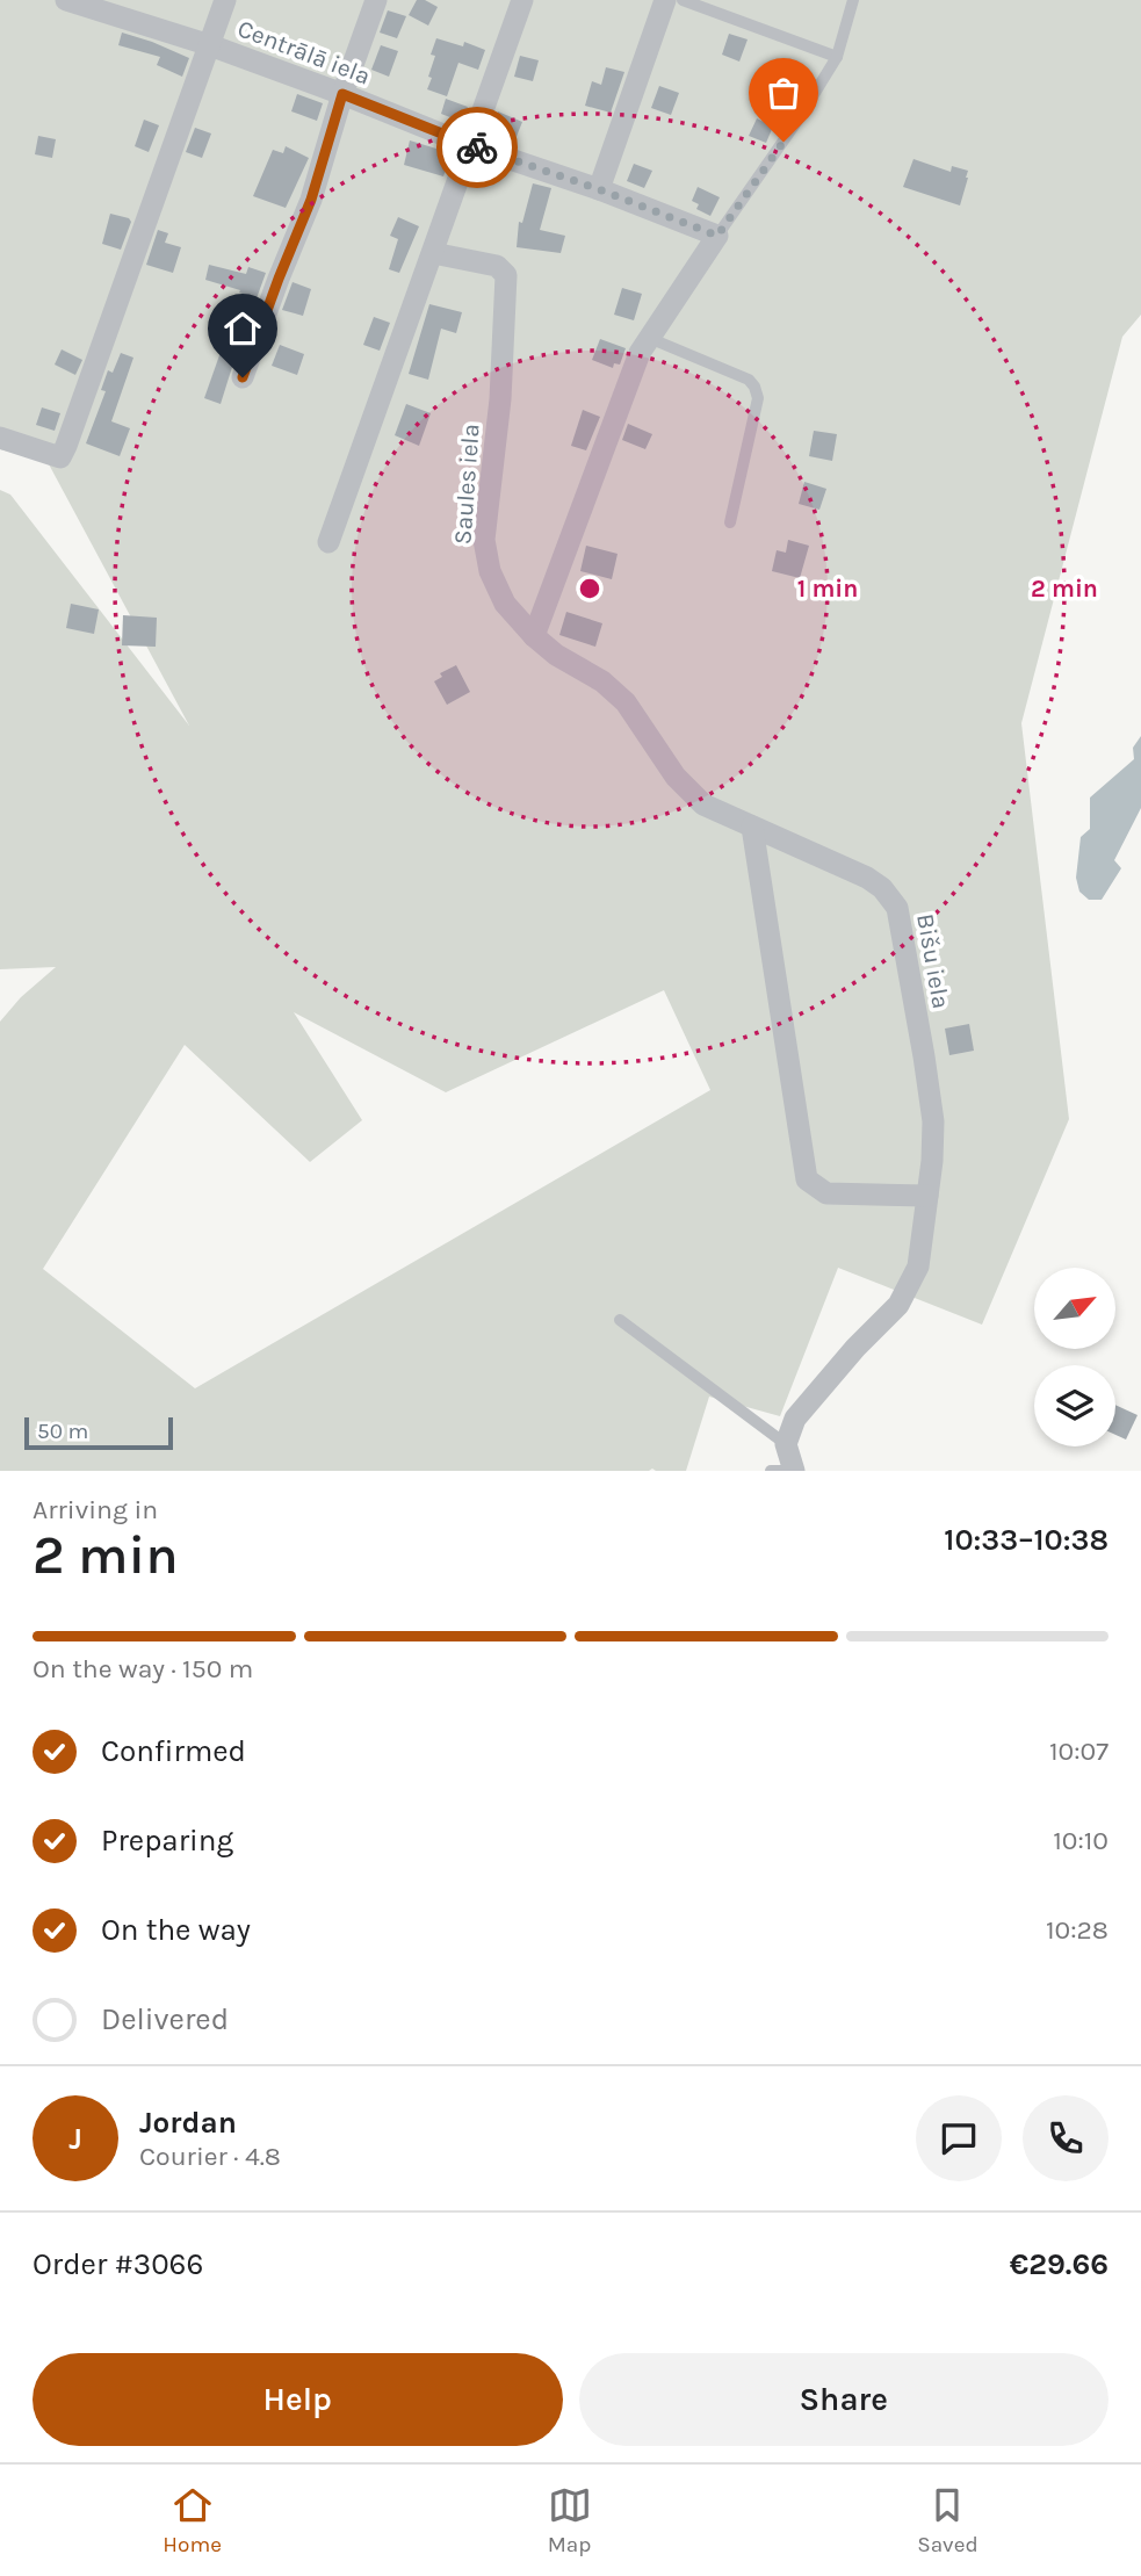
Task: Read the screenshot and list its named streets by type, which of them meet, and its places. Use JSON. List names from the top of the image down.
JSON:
{
  "streets": {
    "street": ["Centrālā iela", "Saules iela", "Bišu iela"]
  },
  "crossings": [
    ["Saules iela", "Bišu iela"]
  ],
  "scale_bar": "50 m",
  "north": "top right",
  "page": {
    "scale": "50 m",
    "heading": ["2 min", "Arriving in", "10:33–10:38"],
    "panel": [
      "Jordan",
      "Courier · 4.8",
      "Order #3066",
      "€29.66"
    ],
    "bar": "On the way · 150 m",
    "list": [
      ["Confirmed", "10:07"],
      ["Preparing", "10:10"],
      ["On the way", "10:28"],
      "Delivered"
    ],
    "round": "J",
    "buttons": ["Help", "Share"],
    "tabs": ["Home", "Map", "Saved"]
  },
  "rings": ["1 min", "2 min"]
}
